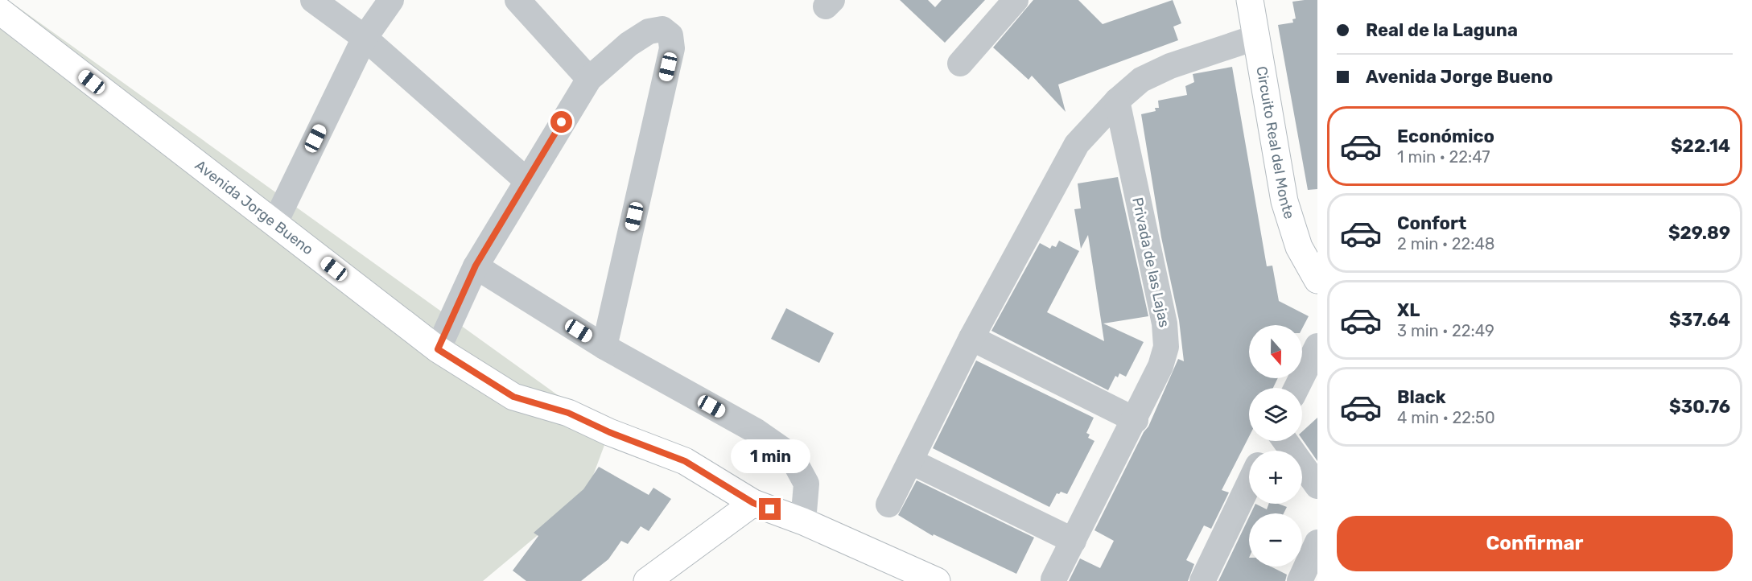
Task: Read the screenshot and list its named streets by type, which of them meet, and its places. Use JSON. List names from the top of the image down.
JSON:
{
  "streets": {
    "street": ["Circuito Real del Monte", "Avenida Jorge Bueno", "Privada de las Lajas"]
  },
  "north": "bottom",
  "page": {
    "banner": ["Real de la Laguna", "Avenida Jorge Bueno"],
    "list": [
      {
        "name": "Económico",
        "note": "1 min · 22:47",
        "value": "$22.14"
      },
      {
        "name": "Confort",
        "note": "2 min · 22:48",
        "value": "$29.89"
      },
      {
        "name": "XL",
        "note": "3 min · 22:49",
        "value": "$37.64"
      },
      {
        "name": "Black",
        "note": "4 min · 22:50",
        "value": "$30.76"
      }
    ],
    "map_buttons": ["+", "−"],
    "bubble": "1 min",
    "buttons": "Confirmar"
  }
}
